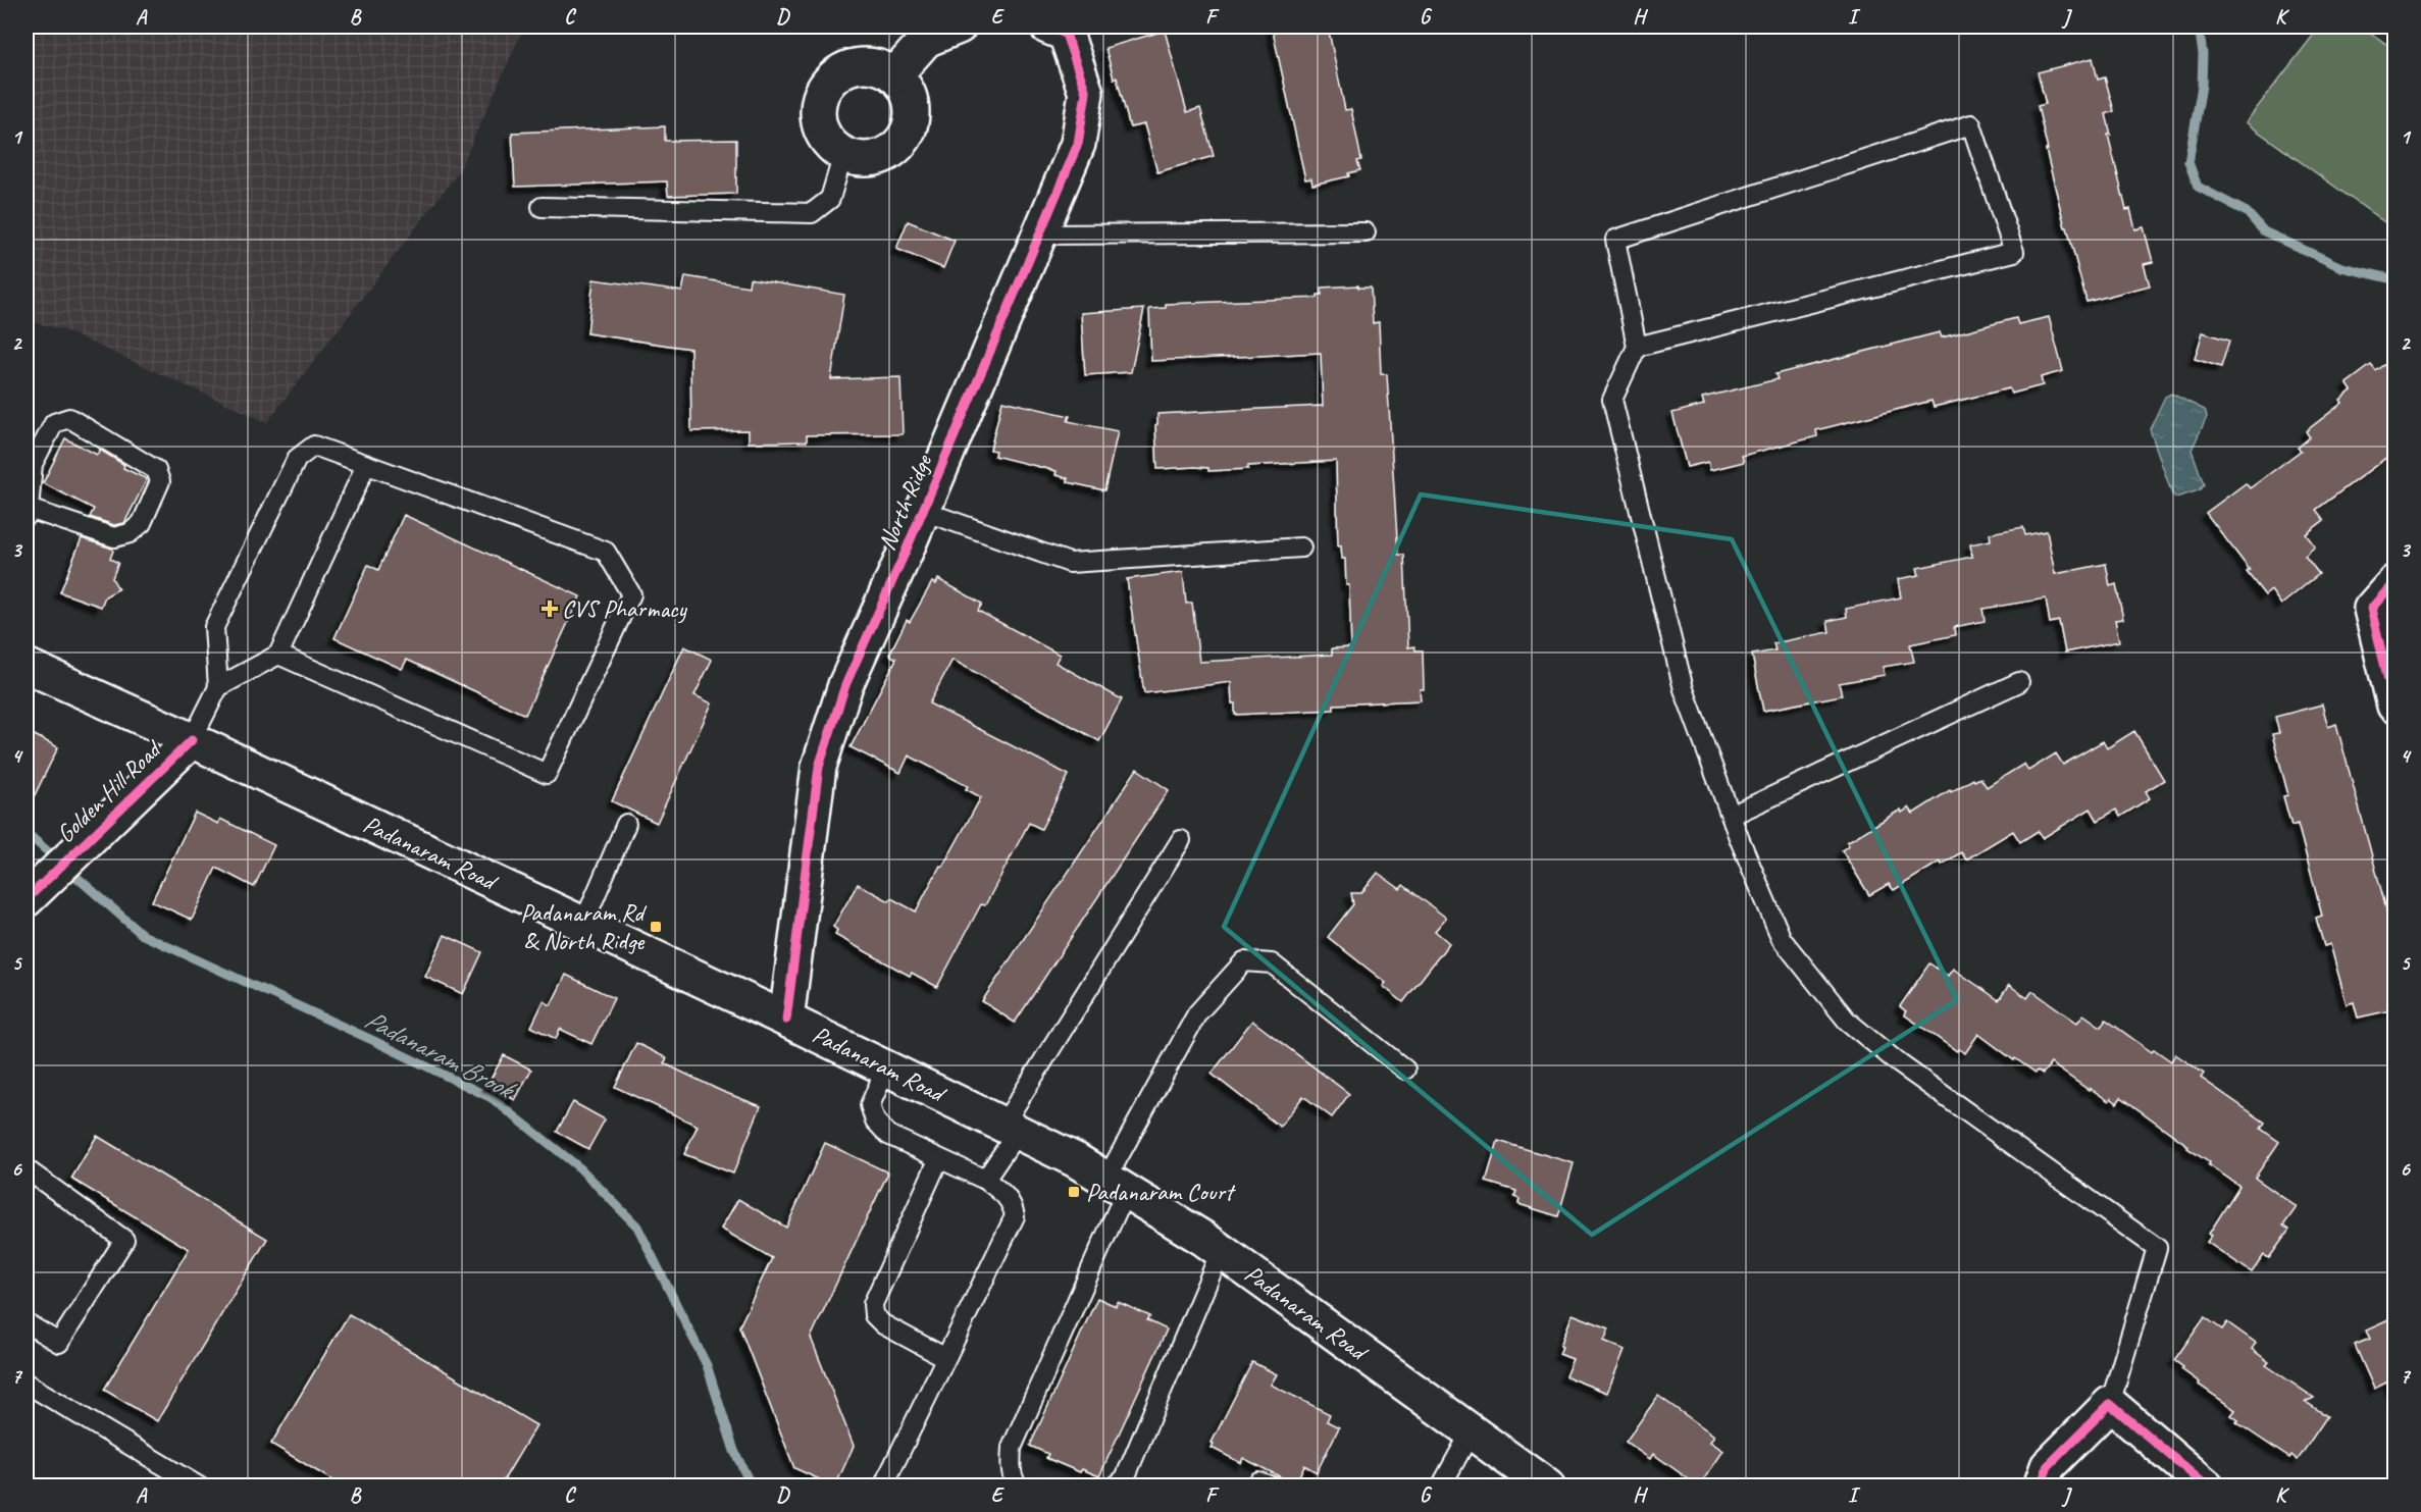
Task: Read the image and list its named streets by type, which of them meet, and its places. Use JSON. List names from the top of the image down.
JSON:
{
  "streets": {
    "street": ["North Ridge", "Golden Hill Road", "Padanaram Road"]
  },
  "crossings": [
    ["North Ridge", "Padanaram Road"],
    ["Golden Hill Road", "Padanaram Road"]
  ],
  "water": ["Padanaram Brook"],
  "places": {
    "health": ["CVS Pharmacy"],
    "transit": ["Padanaram Rd & North Ridge", "Padanaram Court"]
  },
  "grid": {
    "columns": [
      "A",
      "B",
      "C",
      "D",
      "E",
      "F",
      "G",
      "H",
      "I",
      "J",
      "K"
    ],
    "rows": [
      "1",
      "2",
      "3",
      "4",
      "5",
      "6",
      "7"
    ]
  }
}
